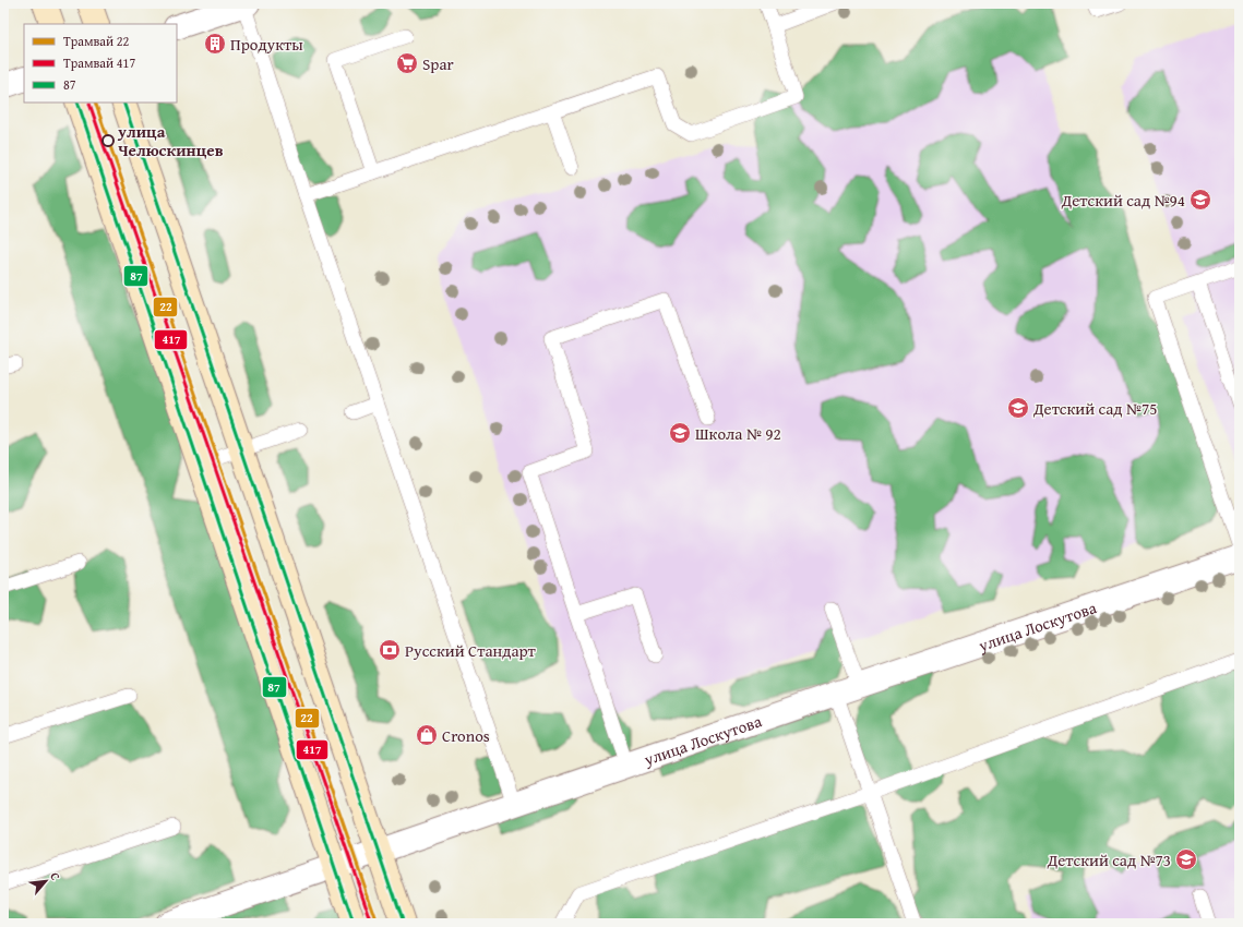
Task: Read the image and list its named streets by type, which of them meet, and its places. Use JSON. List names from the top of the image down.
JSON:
{
  "streets": {
    "street": ["улица Лоскутова"]
  },
  "places": {
    "building": ["Продукты"],
    "supermarket": ["Spar"],
    "other": ["улица Челюскинцев"],
    "school or university": [
      "Детский сад №94",
      "Детский сад №75",
      "Школа № 92",
      "Детский сад №73"
    ],
    "bank": ["Русский Стандарт"],
    "shop": ["Cronos"]
  },
  "lines": ["tram line 22", "transit line 87", "tram line 417"],
  "legend": ["Трамвай 22", "Трамвай 417", "87"],
  "north": "top right"
}
